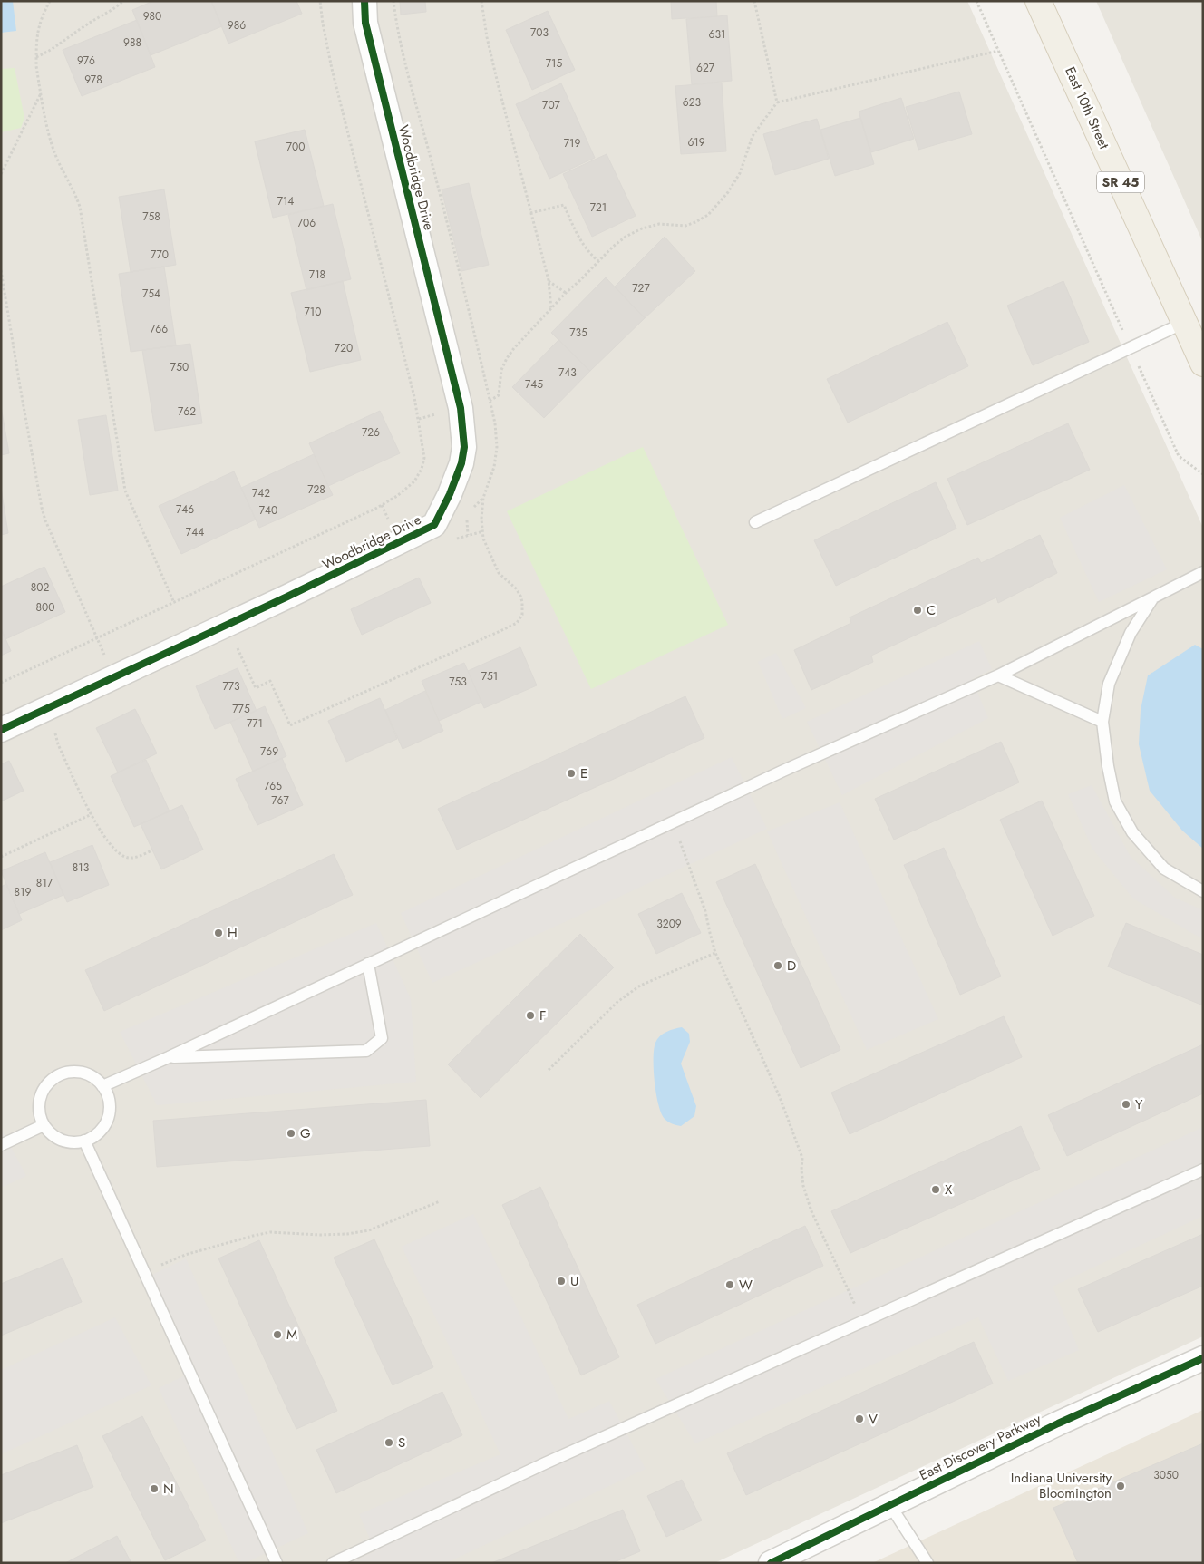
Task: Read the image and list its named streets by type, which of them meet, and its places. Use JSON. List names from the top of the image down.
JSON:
{
  "streets": {
    "main road": ["East 10th Street", "SR 45"],
    "street": ["Woodbridge Drive", "East Discovery Parkway"]
  },
  "places": [
    "C",
    "E",
    "H",
    "D",
    "F",
    "Y",
    "G",
    "X",
    "U",
    "W",
    "M",
    "V",
    "S",
    "Indiana University Bloomington",
    "N"
  ],
  "house_numbers": [
    "980",
    "986",
    "703",
    "631",
    "988",
    "976",
    "715",
    "627",
    "978",
    "623",
    "707",
    "619",
    "719",
    "700",
    "714",
    "721",
    "758",
    "706",
    "770",
    "718",
    "727",
    "754",
    "710",
    "766",
    "735",
    "720",
    "750",
    "743",
    "745",
    "762",
    "726",
    "728",
    "742",
    "746",
    "740",
    "744",
    "802",
    "800",
    "751",
    "753",
    "773",
    "775",
    "771",
    "769",
    "765",
    "767",
    "813",
    "817",
    "819",
    "3209",
    "3050"
  ]
}
